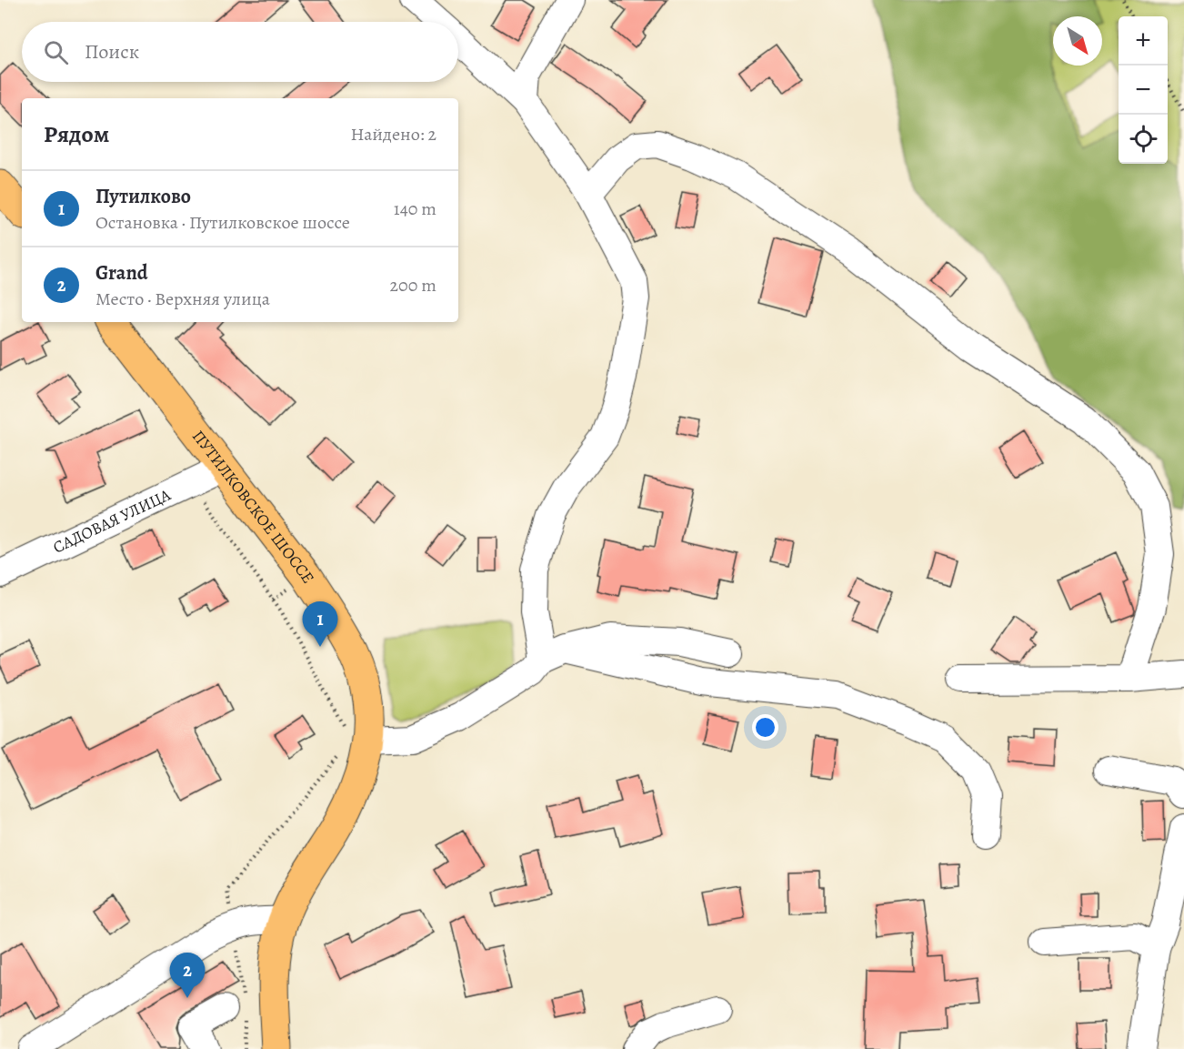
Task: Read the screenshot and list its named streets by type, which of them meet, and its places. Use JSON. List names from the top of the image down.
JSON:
{
  "streets": {
    "main road": ["ПУТИЛКОВСКОЕ ШОССЕ"],
    "street": ["САДОВАЯ УЛИЦА"]
  },
  "crossings": [
    ["ПУТИЛКОВСКОЕ ШОССЕ", "САДОВАЯ УЛИЦА"]
  ],
  "north": "bottom right",
  "page": {
    "map_buttons": ["+", "−"],
    "search": "Поиск",
    "heading": ["Рядом", "Найдено: 2"],
    "list": [
      {
        "mark": "1",
        "name": "Путилково",
        "note": "Остановка · Путилковское шоссе",
        "value": "140 m"
      },
      {
        "mark": "2",
        "name": "Grand",
        "note": "Место · Верхняя улица",
        "value": "200 m"
      }
    ],
    "pins": ["1", "2"]
  }
}
